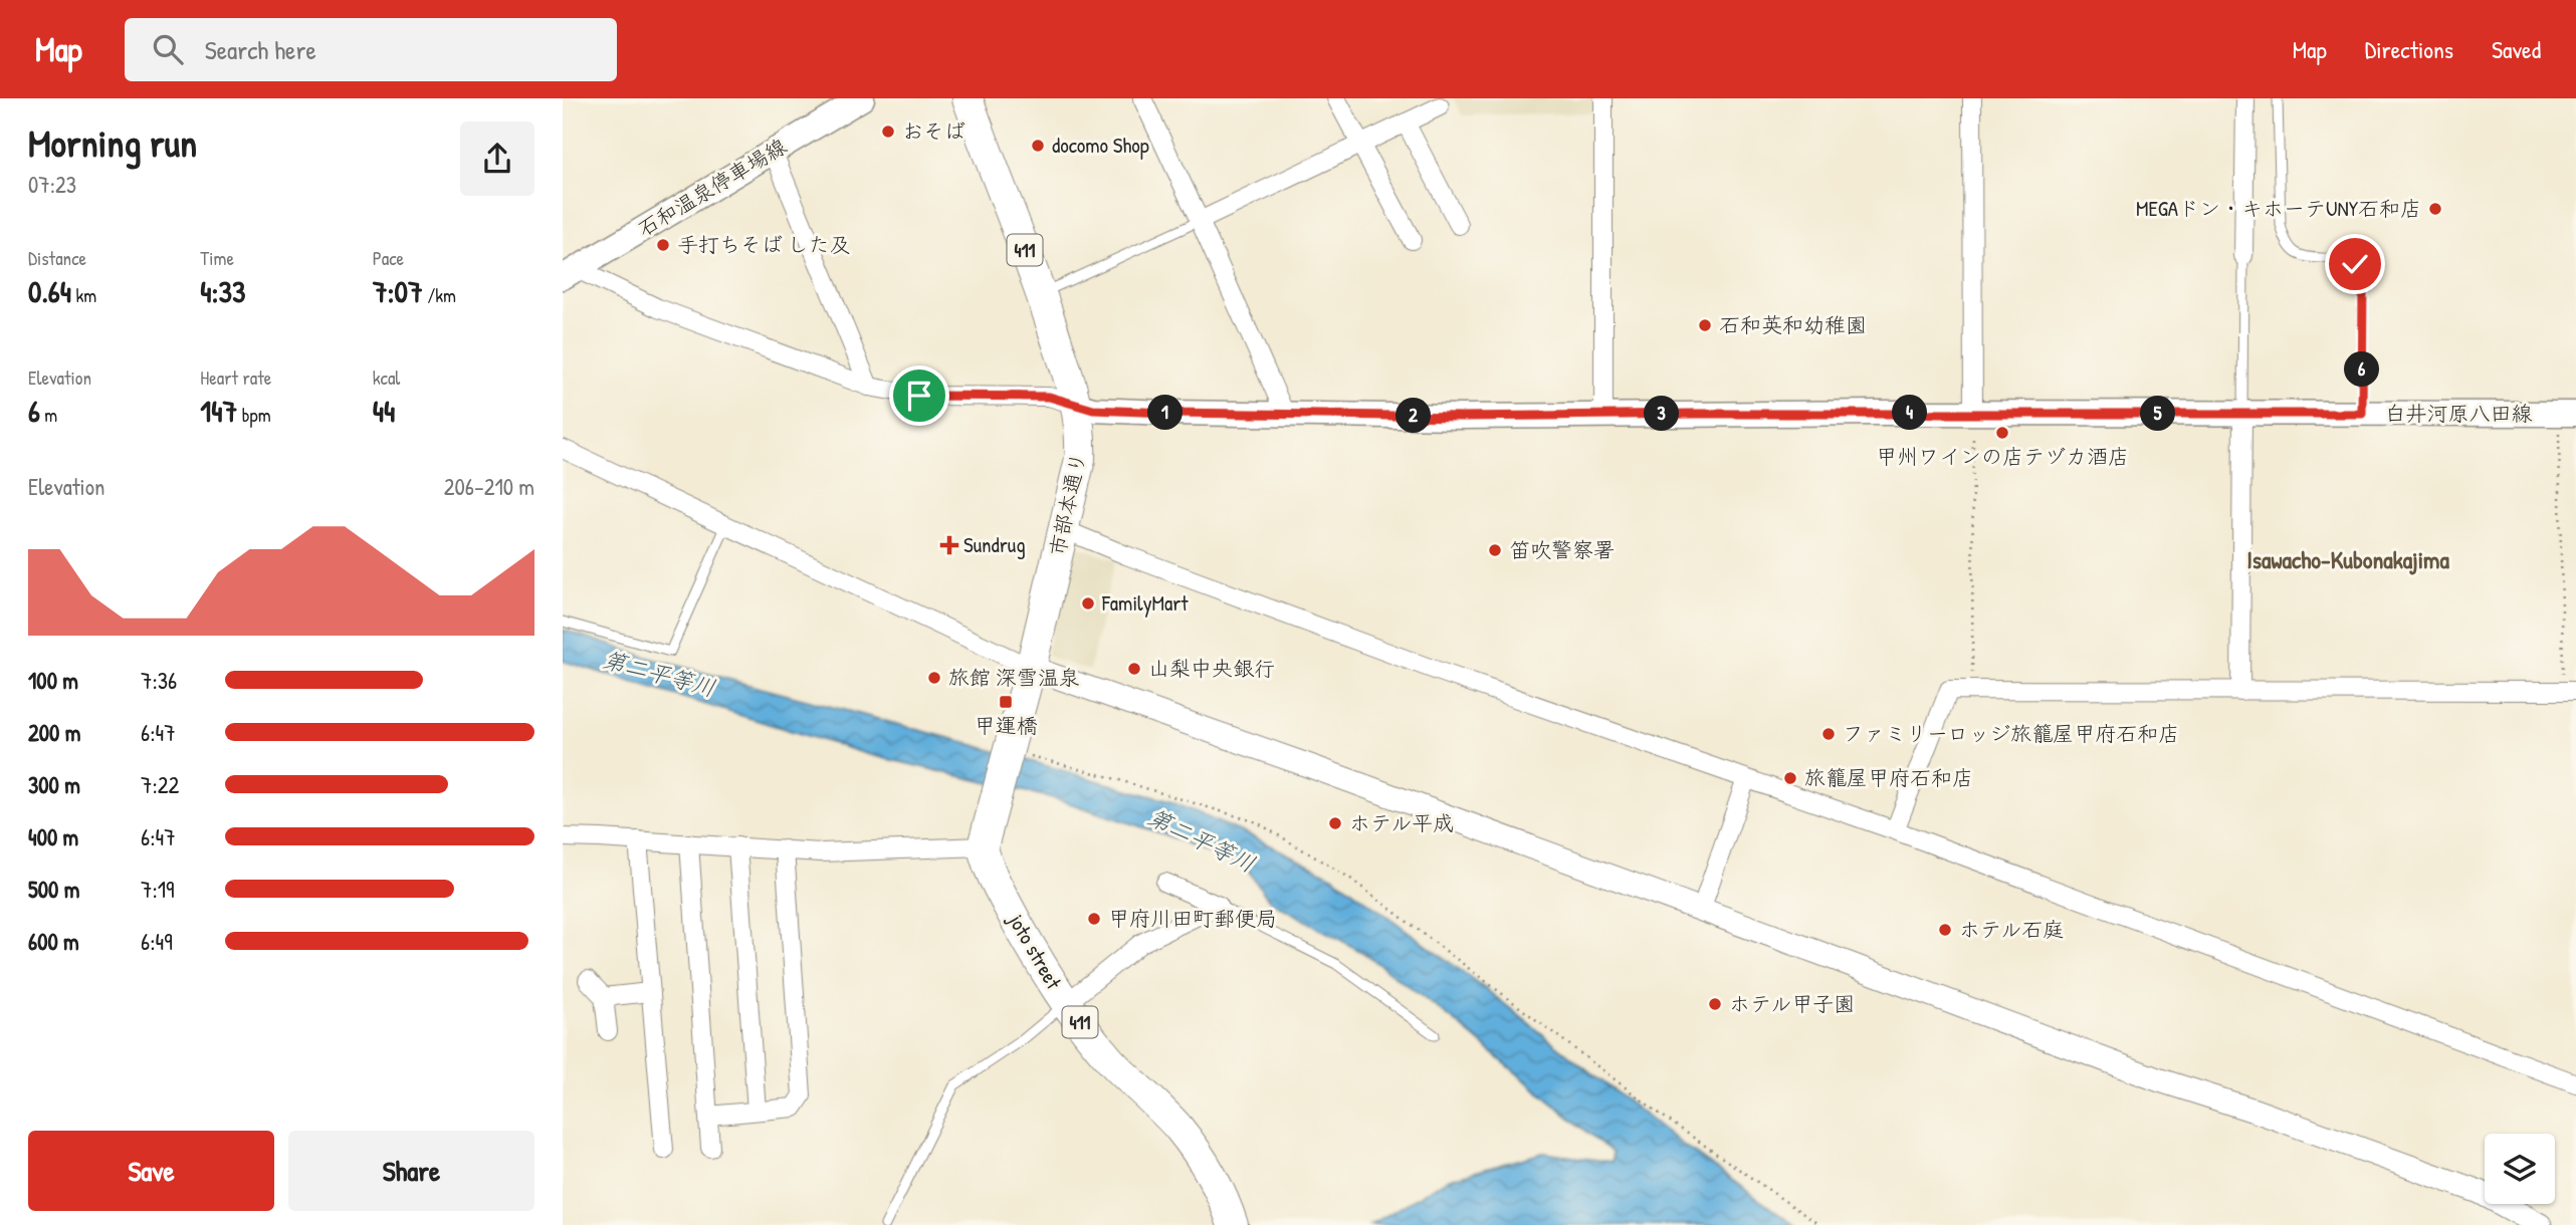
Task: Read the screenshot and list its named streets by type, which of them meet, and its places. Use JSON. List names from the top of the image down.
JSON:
{
  "streets": {
    "highway": ["411", "市部本通り", "joto street"],
    "main road": ["石和温泉停車場線", "白井河原八田線"]
  },
  "crossings": [
    ["白井河原八田線", "市部本通り"],
    ["市部本通り", "joto street"]
  ],
  "districts": ["Isawacho-Kubonakajima"],
  "water": ["第二平等川"],
  "places": {
    "other": [
      "おそば",
      "docomo Shop",
      "MEGAドン・キホーテUNY石和店",
      "手打ちそば した及",
      "石和英和幼稚園",
      "甲州ワインの店テヅカ酒店",
      "笛吹警察署",
      "FamilyMart",
      "山梨中央銀行",
      "旅館 深雪温泉",
      "ファミリーロッジ旅籠屋甲府石和店",
      "旅籠屋甲府石和店",
      "ホテル平成",
      "甲府川田町郵便局",
      "ホテル石庭",
      "ホテル甲子園"
    ],
    "health": ["Sundrug"],
    "transit": ["甲運橋"]
  },
  "page": {
    "header": "Map",
    "search": "Search here",
    "nav": ["Map", "Directions", "Saved"],
    "heading": ["Morning run", "07:23"],
    "stats": [
      ["Distance", "0.64 km"],
      ["Time", "4:33"],
      ["Pace", "7:07 /km"],
      ["Elevation", "6 m"],
      ["Heart rate", "147 bpm"],
      ["kcal", "44"]
    ],
    "pins": [
      "6",
      "1",
      "4",
      "3",
      "5",
      "2"
    ],
    "chart": ["Elevation", "206–210 m"],
    "list": [
      {
        "name": "100 m",
        "note": "7:36"
      },
      {
        "name": "200 m",
        "note": "6:47"
      },
      {
        "name": "300 m",
        "note": "7:22"
      },
      {
        "name": "400 m",
        "note": "6:47"
      },
      {
        "name": "500 m",
        "note": "7:19"
      },
      {
        "name": "600 m",
        "note": "6:49"
      }
    ],
    "buttons": ["Save", "Share"]
  }
}
